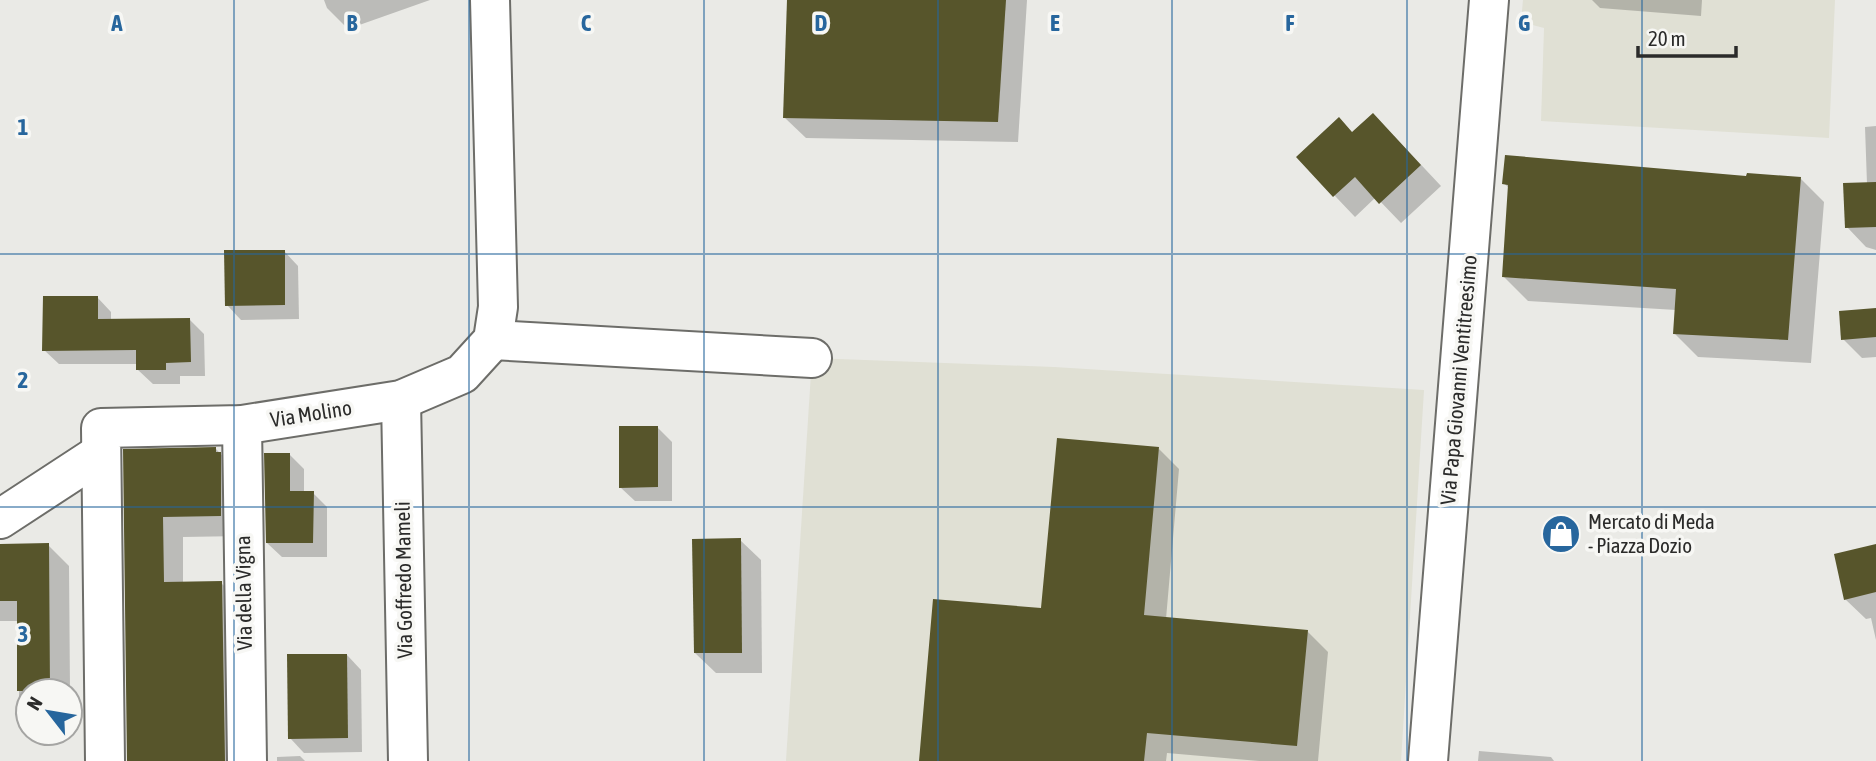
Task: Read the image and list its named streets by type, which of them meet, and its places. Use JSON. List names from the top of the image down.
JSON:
{
  "streets": {
    "street": [
      "Via Papa Giovanni Ventitreesimo",
      "Via Molino",
      "Via Goffredo Mameli",
      "Via della Vigna"
    ]
  },
  "crossings": [
    ["Via Molino", "Via Goffredo Mameli"],
    ["Via Molino", "Via della Vigna"]
  ],
  "places": {
    "shop": ["Mercato di Meda - Piazza Dozio"]
  },
  "scale_bar": "20 m",
  "north": "top left",
  "grid": {
    "columns": [
      "A",
      "B",
      "C",
      "D",
      "E",
      "F",
      "G"
    ],
    "rows": ["1", "2", "3"]
  }
}
